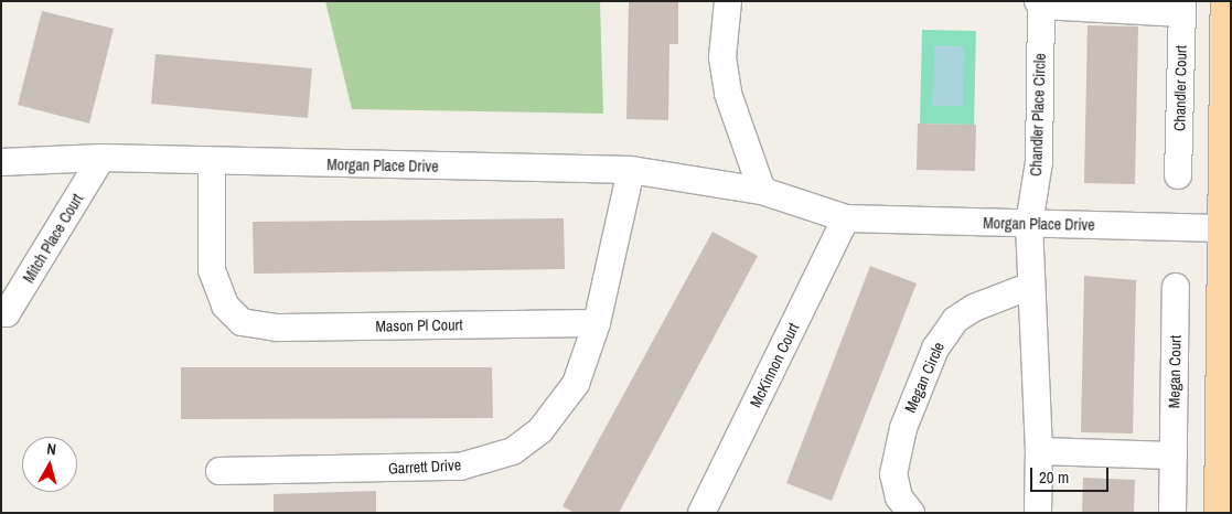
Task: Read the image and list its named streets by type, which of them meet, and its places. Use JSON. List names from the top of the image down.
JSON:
{
  "streets": {
    "street": [
      "Chandler Court",
      "Chandler Place Circle",
      "Morgan Place Drive",
      "Mitch Place Court",
      "Mason Pl Court",
      "McKinnon Court",
      "Megan Court",
      "Megan Circle",
      "Garrett Drive"
    ]
  },
  "crossings": [
    ["Chandler Court", "Chandler Place Circle"],
    ["Chandler Place Circle", "Morgan Place Drive"],
    ["Morgan Place Drive", "Mitch Place Court"],
    ["Morgan Place Drive", "Mason Pl Court"],
    ["Morgan Place Drive", "McKinnon Court"],
    ["Morgan Place Drive", "Garrett Drive"],
    ["Mason Pl Court", "Garrett Drive"]
  ],
  "scale_bar": "20 m",
  "north": "top"
}
